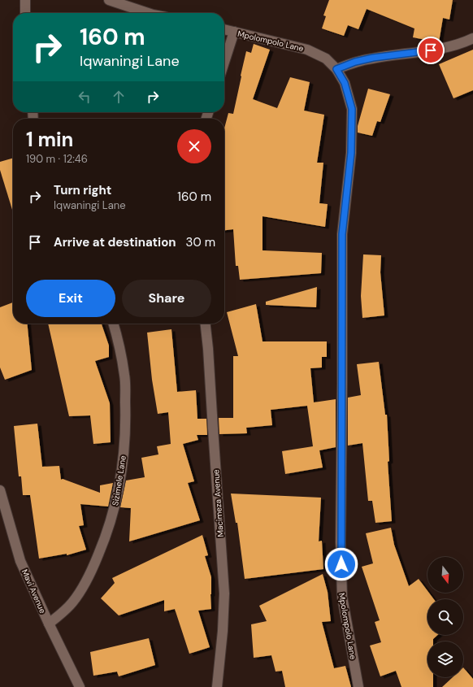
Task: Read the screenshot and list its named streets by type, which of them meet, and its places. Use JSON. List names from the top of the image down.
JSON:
{
  "streets": {
    "street": [
      "Mpolompolo Lane",
      "Sizimele Lane",
      "Macimeza Avenue",
      "Mavi Avenue"
    ]
  },
  "crossings": [
    ["Sizimele Lane", "Mavi Avenue"]
  ],
  "north": "bottom",
  "page": {
    "turn": ["160 m", "Iqwaningi Lane"],
    "heading": ["1 min", "190 m · 12:46"],
    "list": [
      {
        "name": "Turn right",
        "note": "Iqwaningi Lane",
        "value": "160 m"
      },
      {
        "name": "Arrive at destination",
        "value": "30 m"
      }
    ],
    "buttons": ["Exit", "Share"]
  }
}
